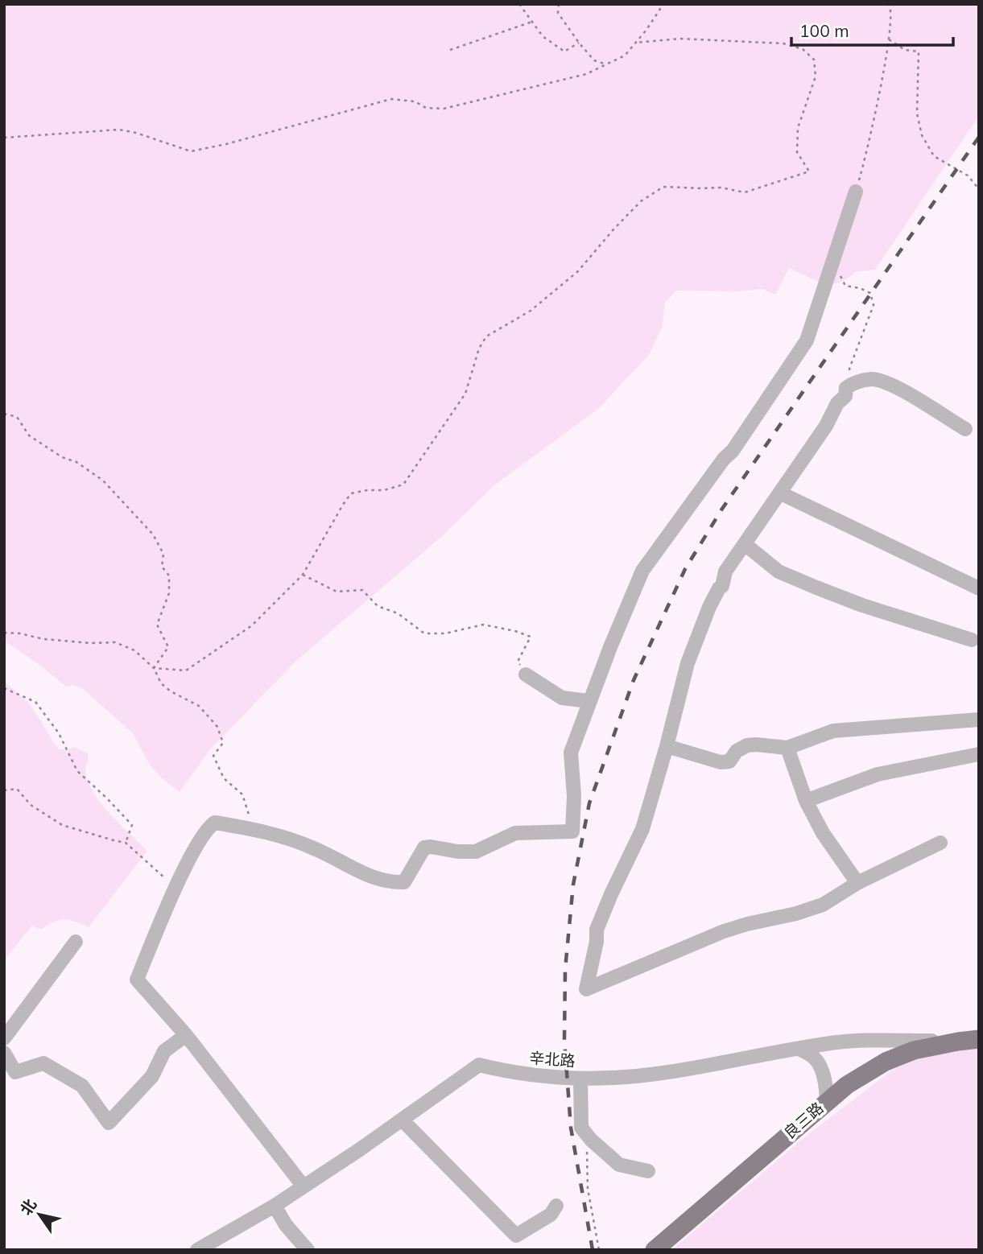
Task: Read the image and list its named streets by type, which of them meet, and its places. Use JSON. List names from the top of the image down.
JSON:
{
  "streets": {
    "main road": ["良三路"],
    "street": ["辛北路"]
  },
  "crossings": [
    ["辛北路", "良三路"]
  ],
  "scale_bar": "100 m",
  "north": "top left"
}
